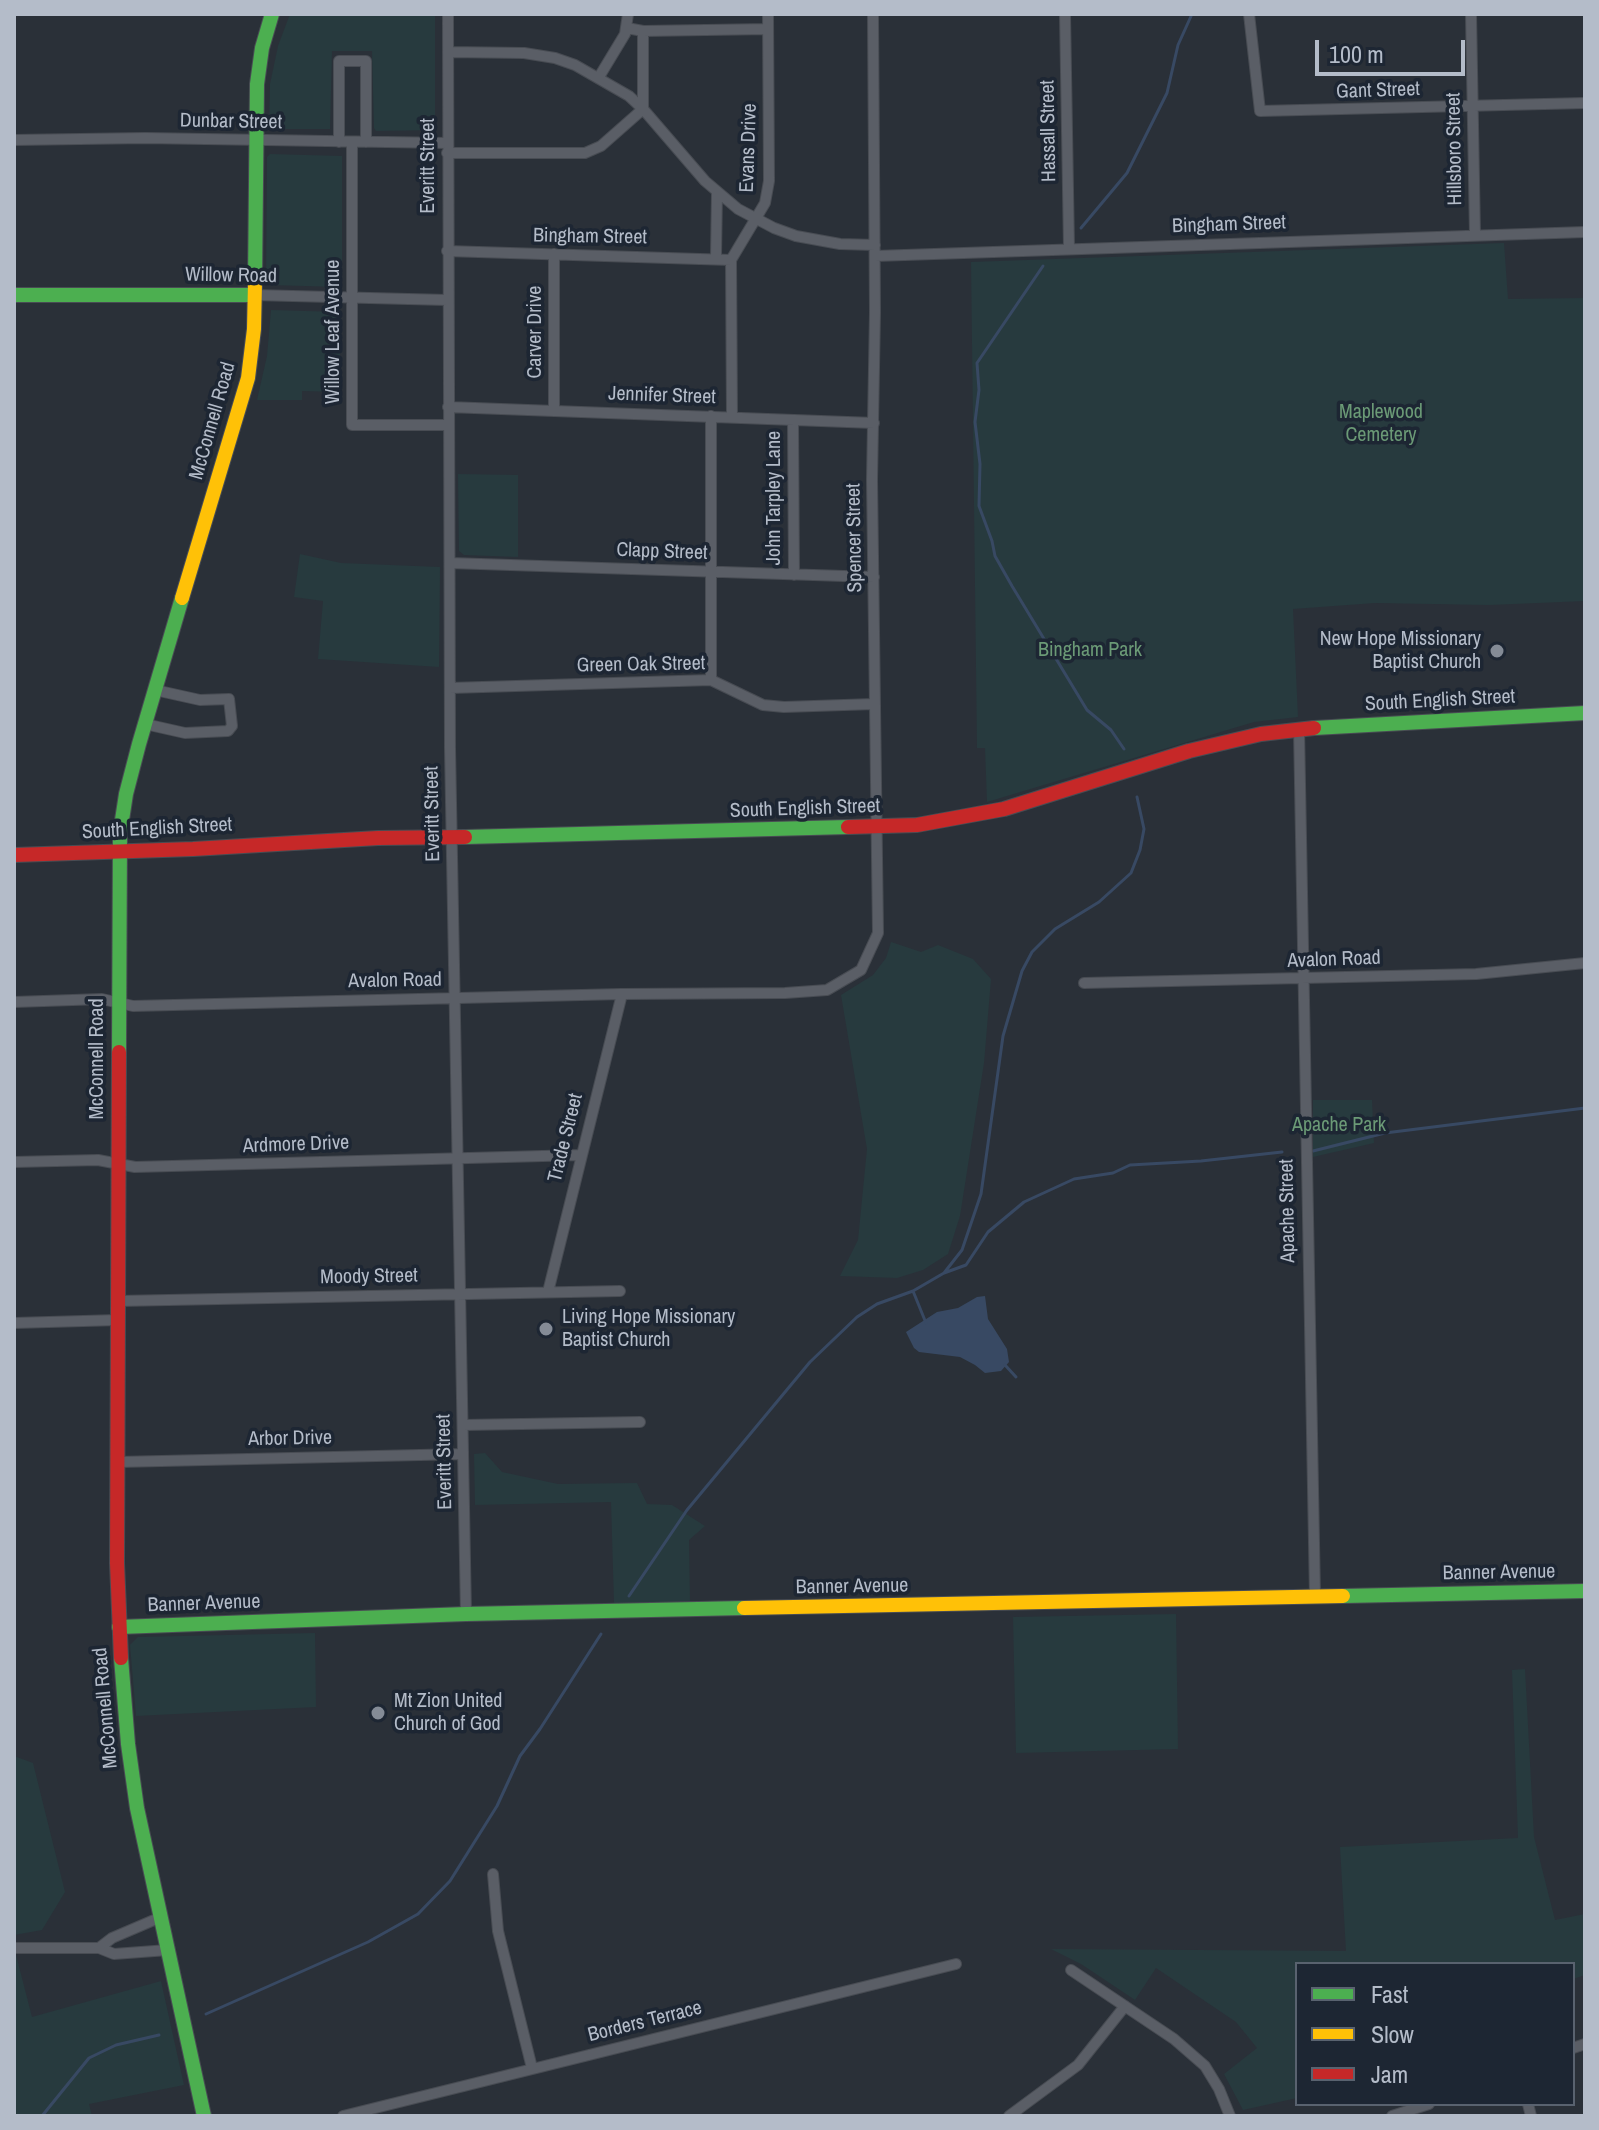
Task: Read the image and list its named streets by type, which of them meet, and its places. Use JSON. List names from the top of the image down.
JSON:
{
  "streets": {
    "street": [
      "Gant Street",
      "Dunbar Street",
      "Hassall Street",
      "Evans Drive",
      "Hillsboro Street",
      "Everitt Street",
      "Bingham Street",
      "Willow Road",
      "Willow Leaf Avenue",
      "Carver Drive",
      "Jennifer Street",
      "McConnell Road",
      "John Tarpley Lane",
      "Spencer Street",
      "Clapp Street",
      "Green Oak Street",
      "South English Street",
      "Avalon Road",
      "Trade Street",
      "Ardmore Drive",
      "Apache Street",
      "Moody Street",
      "Arbor Drive",
      "Banner Avenue",
      "Borders Terrace"
    ]
  },
  "crossings": [
    ["Gant Street", "Hillsboro Street"],
    ["Dunbar Street", "Everitt Street"],
    ["Dunbar Street", "Bingham Street"],
    ["Dunbar Street", "Willow Leaf Avenue"],
    ["Dunbar Street", "McConnell Road"],
    ["Hassall Street", "Bingham Street"],
    ["Evans Drive", "Bingham Street"],
    ["Hillsboro Street", "Bingham Street"],
    ["Everitt Street", "Bingham Street"],
    ["Everitt Street", "Willow Road"],
    ["Everitt Street", "Willow Leaf Avenue"],
    ["Everitt Street", "Jennifer Street"],
    ["Everitt Street", "Clapp Street"],
    ["Everitt Street", "Green Oak Street"],
    ["Everitt Street", "South English Street"],
    ["Everitt Street", "Avalon Road"],
    ["Everitt Street", "Ardmore Drive"],
    ["Everitt Street", "Moody Street"],
    ["Everitt Street", "Arbor Drive"],
    ["Everitt Street", "Banner Avenue"],
    ["Bingham Street", "Carver Drive"],
    ["Bingham Street", "Spencer Street"],
    ["Willow Road", "Willow Leaf Avenue"],
    ["Willow Road", "McConnell Road"],
    ["Carver Drive", "Jennifer Street"],
    ["Jennifer Street", "John Tarpley Lane"],
    ["Jennifer Street", "Spencer Street"],
    ["McConnell Road", "South English Street"],
    ["McConnell Road", "Avalon Road"],
    ["McConnell Road", "Ardmore Drive"],
    ["McConnell Road", "Moody Street"],
    ["McConnell Road", "Arbor Drive"],
    ["McConnell Road", "Banner Avenue"],
    ["John Tarpley Lane", "Clapp Street"],
    ["Spencer Street", "Clapp Street"],
    ["Spencer Street", "Green Oak Street"],
    ["Spencer Street", "South English Street"],
    ["Spencer Street", "Avalon Road"],
    ["South English Street", "Apache Street"],
    ["Avalon Road", "Trade Street"],
    ["Avalon Road", "Apache Street"],
    ["Trade Street", "Ardmore Drive"],
    ["Trade Street", "Moody Street"],
    ["Apache Street", "Banner Avenue"]
  ],
  "parks": ["Maplewood Cemetery", "Bingham Park", "Apache Park"],
  "places": ["New Hope Missionary Baptist Church", "Living Hope Missionary Baptist Church", "Mt Zion United Church of God"],
  "legend": ["Fast", "Slow", "Jam"],
  "scale_bar": "100 m"
}
